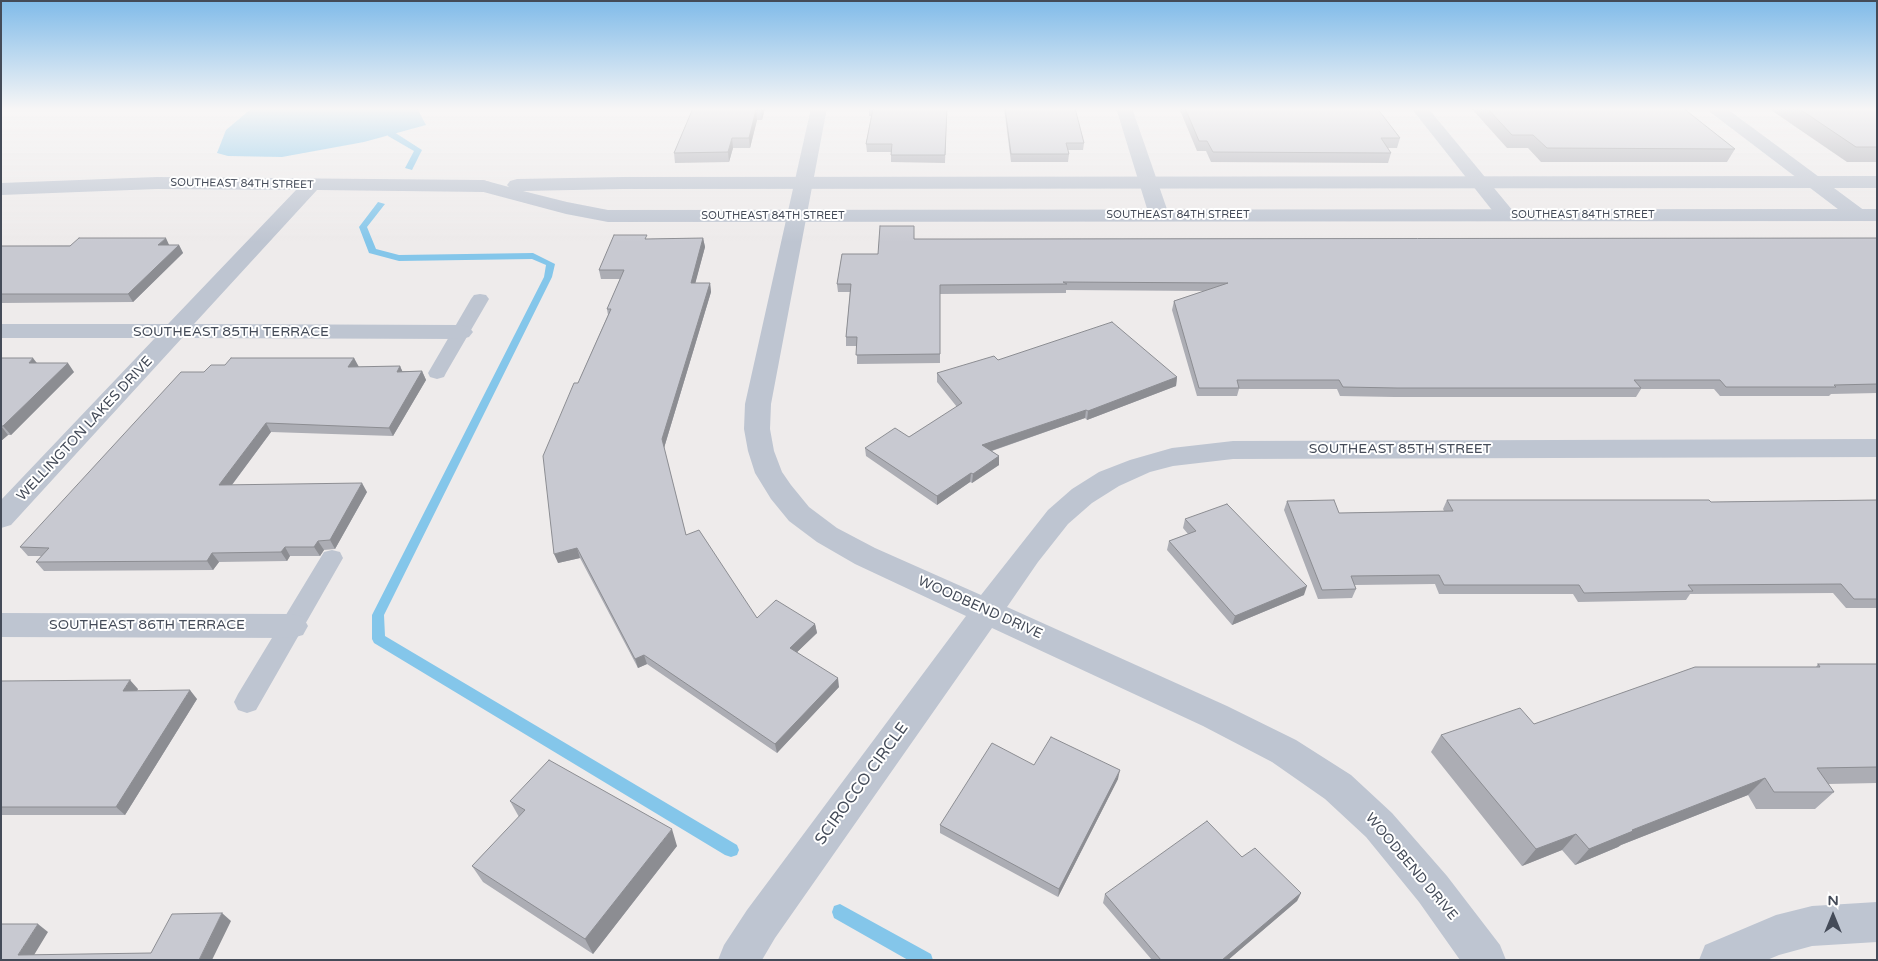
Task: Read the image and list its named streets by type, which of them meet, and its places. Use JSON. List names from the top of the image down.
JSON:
{
  "streets": {
    "street": [
      "SOUTHEAST 84TH STREET",
      "SOUTHEAST 85TH TERRACE",
      "WELLINGTON LAKES DRIVE",
      "SOUTHEAST 85TH STREET",
      "WOODBEND DRIVE",
      "SOUTHEAST 86TH TERRACE",
      "SCIROCCO CIRCLE"
    ]
  },
  "crossings": [
    ["SOUTHEAST 84TH STREET", "WELLINGTON LAKES DRIVE"],
    ["SOUTHEAST 84TH STREET", "WOODBEND DRIVE"],
    ["SOUTHEAST 85TH TERRACE", "WELLINGTON LAKES DRIVE"],
    ["SOUTHEAST 85TH STREET", "WOODBEND DRIVE"],
    ["SOUTHEAST 85TH STREET", "SCIROCCO CIRCLE"],
    ["WOODBEND DRIVE", "SCIROCCO CIRCLE"]
  ],
  "north": "top"
}
